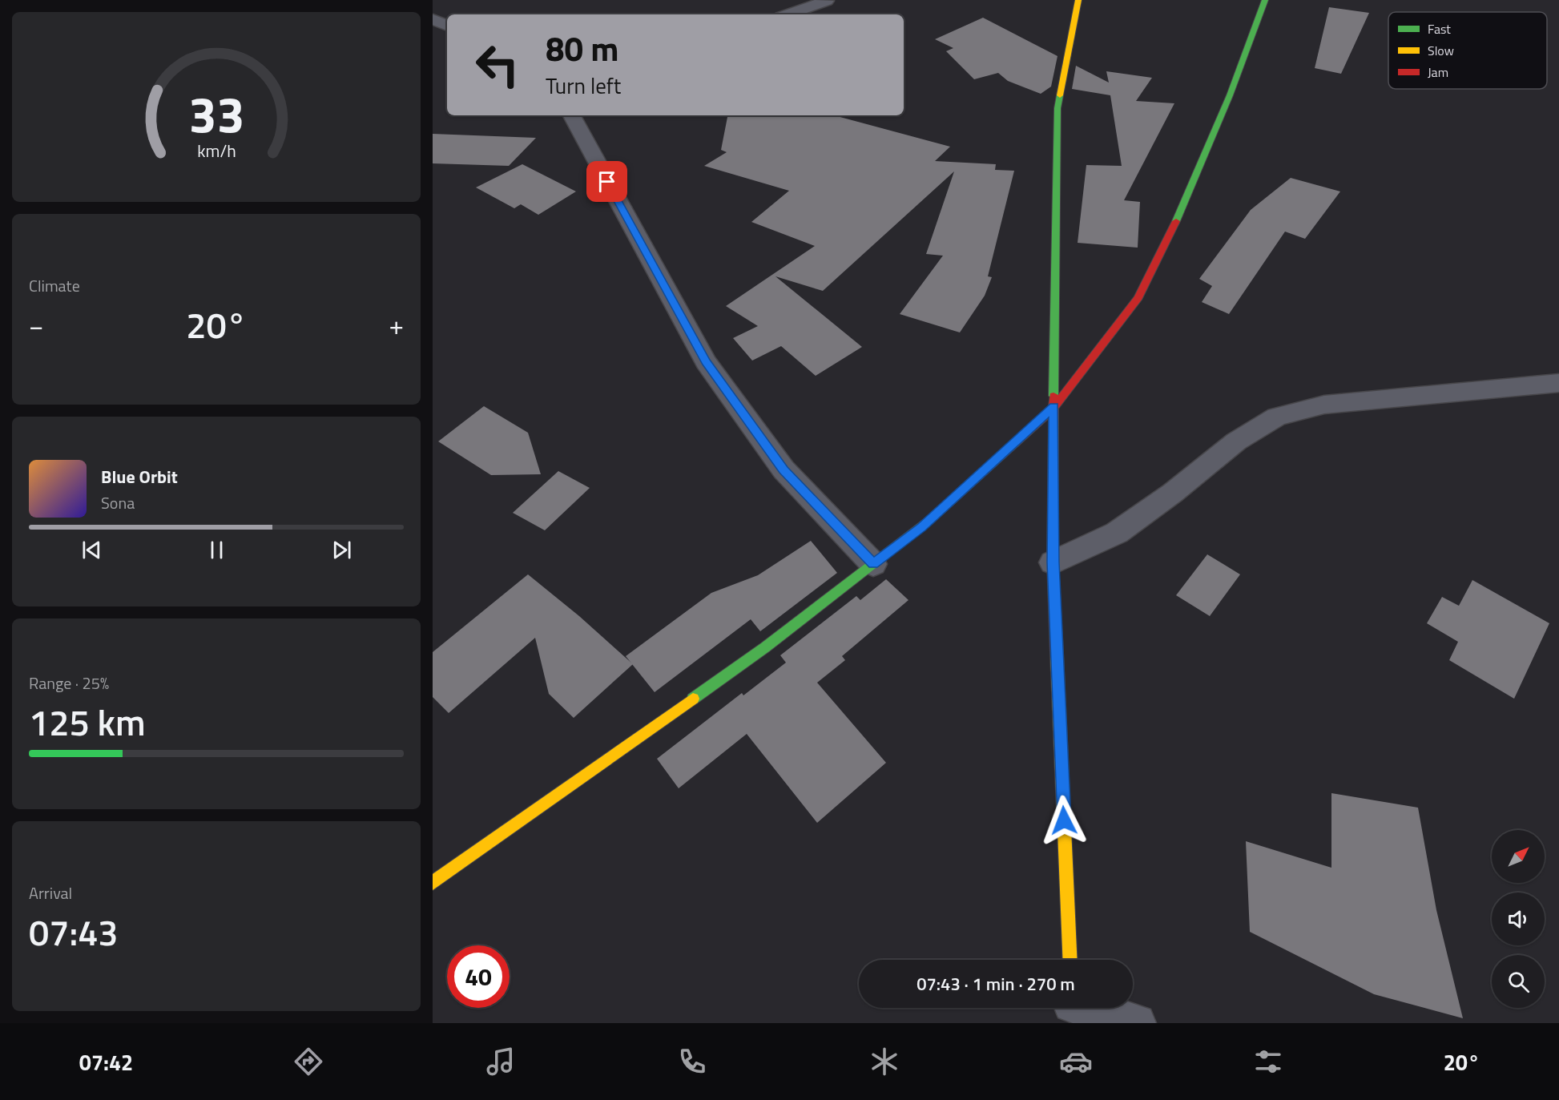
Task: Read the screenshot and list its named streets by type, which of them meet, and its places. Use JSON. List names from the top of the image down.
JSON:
{
  "legend": ["Fast", "Slow", "Jam"],
  "north": "top right",
  "page": {
    "turn": ["80 m", "Turn left"],
    "tile": [
      "Climate",
      ["Range · 25%", "125 km"],
      ["Arrival", "07:43"]
    ],
    "heat": ["−", "20°", "+"],
    "song": ["Blue Orbit", "Sona"],
    "limit": "40",
    "trip": "07:43 · 1 min · 270 m",
    "tabs": ["07:42", "20°"],
    "gauge": ["33", "km/h"]
  }
}
